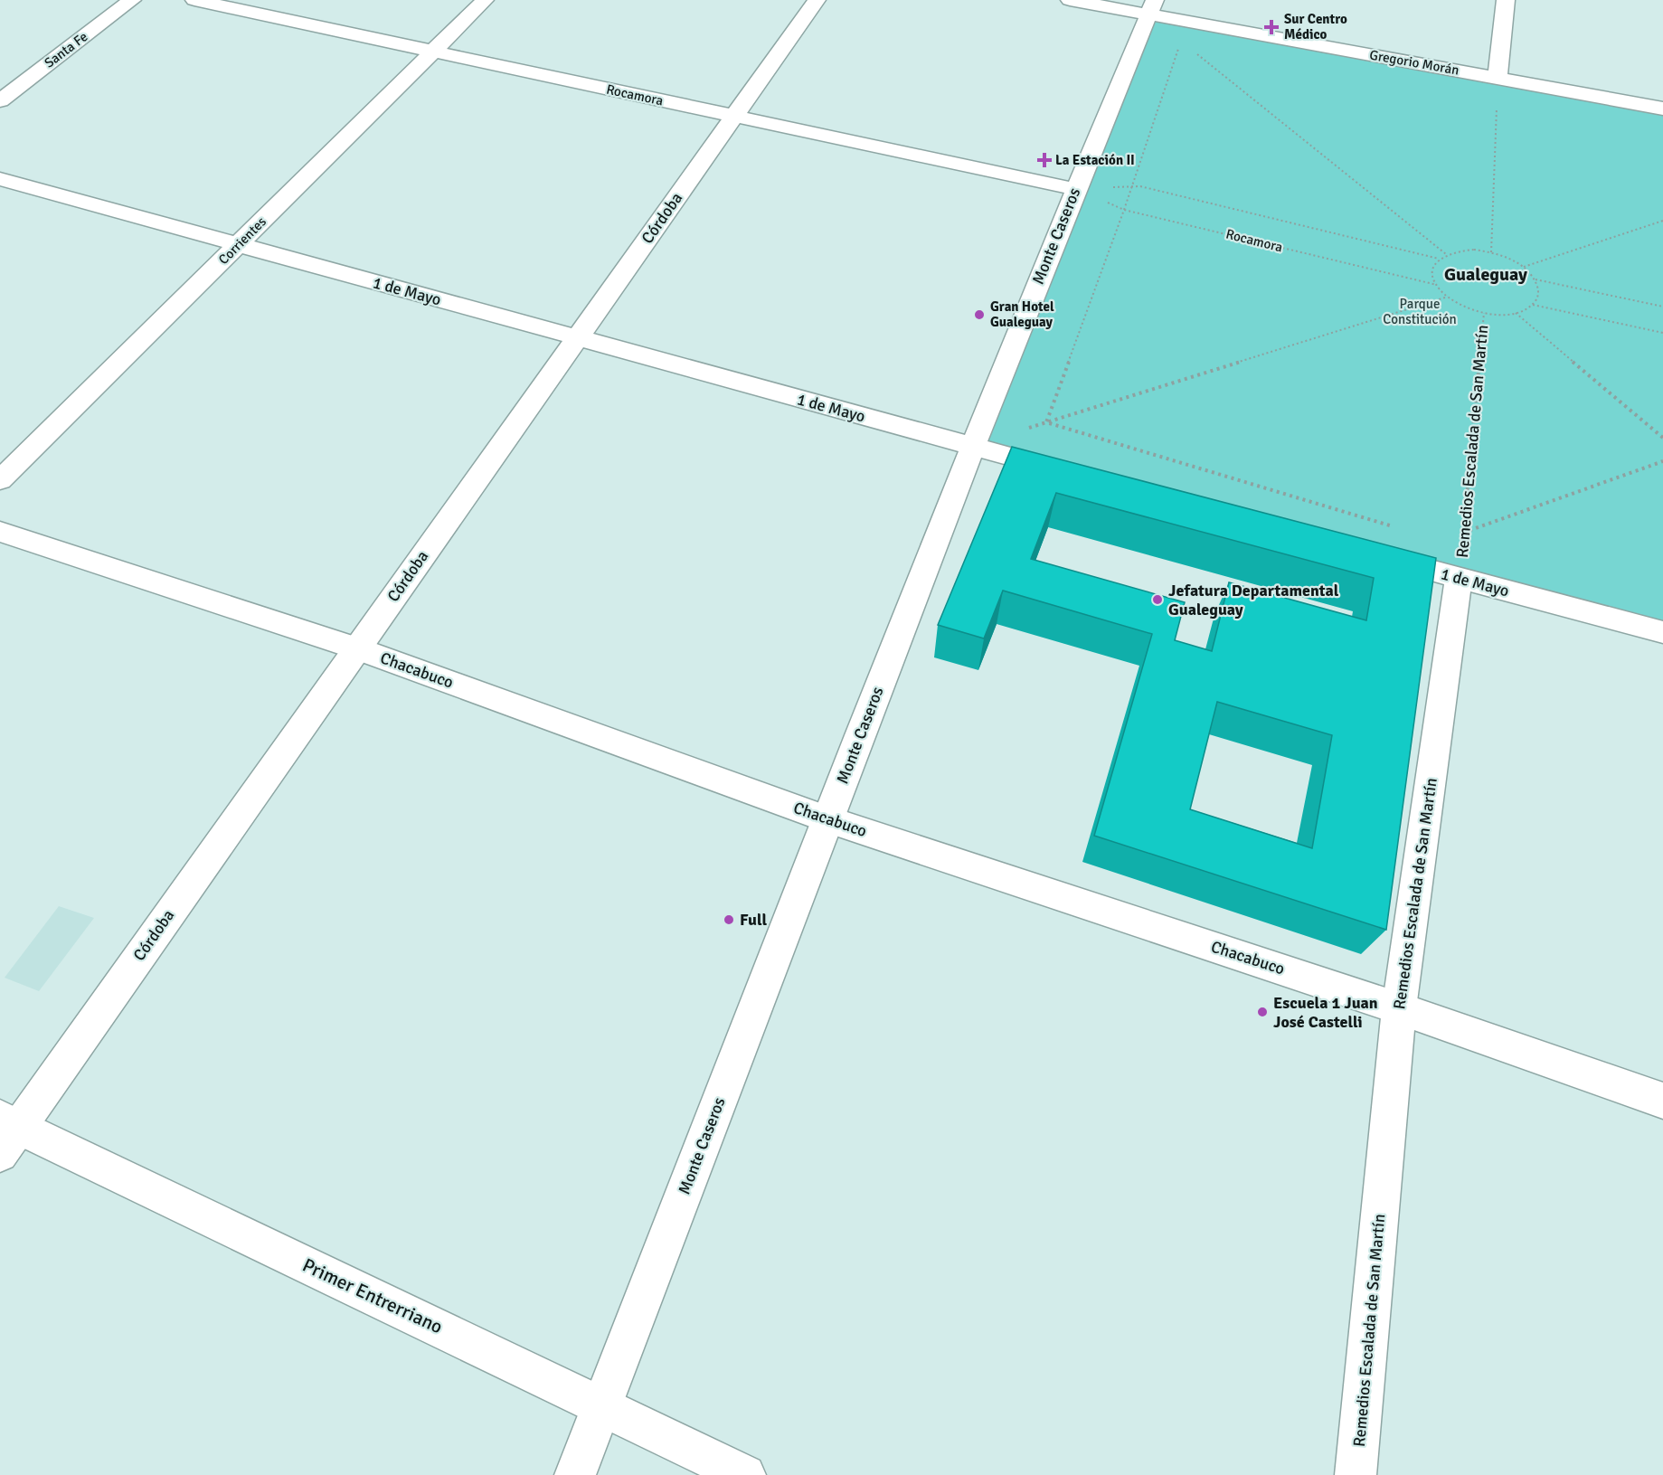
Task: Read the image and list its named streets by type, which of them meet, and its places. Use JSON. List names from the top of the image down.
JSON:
{
  "streets": {
    "street": [
      "Santa Fe",
      "Gregorio Morán",
      "Rocamora",
      "Córdoba",
      "Monte Caseros",
      "Corrientes",
      "1 de Mayo",
      "Remedios Escalada de San Martín",
      "Chacabuco",
      "Primer Entrerriano"
    ]
  },
  "crossings": [
    ["Gregorio Morán", "Monte Caseros"],
    ["Rocamora", "Córdoba"],
    ["Rocamora", "Monte Caseros"],
    ["Rocamora", "Corrientes"],
    ["Rocamora", "Remedios Escalada de San Martín"],
    ["Córdoba", "1 de Mayo"],
    ["Córdoba", "Chacabuco"],
    ["Córdoba", "Primer Entrerriano"],
    ["Monte Caseros", "1 de Mayo"],
    ["Monte Caseros", "Chacabuco"],
    ["Monte Caseros", "Primer Entrerriano"],
    ["Corrientes", "1 de Mayo"],
    ["1 de Mayo", "Remedios Escalada de San Martín"],
    ["Remedios Escalada de San Martín", "Chacabuco"]
  ],
  "districts": ["Gualeguay"],
  "parks": ["Parque Constitución"],
  "places": {
    "health": ["Sur Centro Médico", "La Estación II"],
    "other": [
      "Gran Hotel Gualeguay",
      "Jefatura Departamental Gualeguay",
      "Full",
      "Escuela 1 Juan José Castelli"
    ]
  }
}
